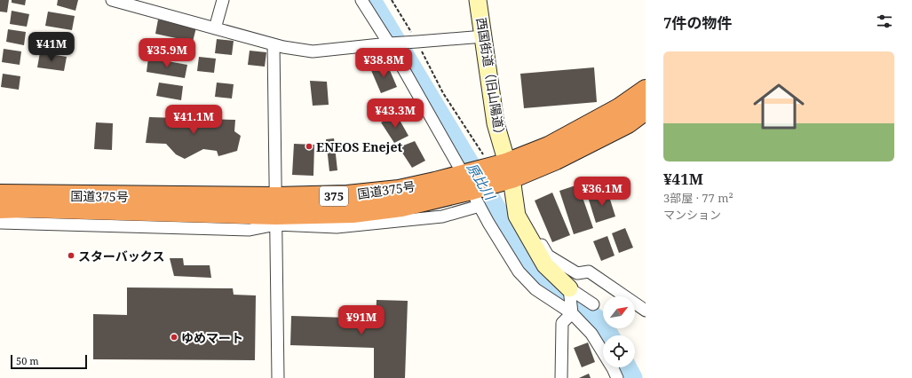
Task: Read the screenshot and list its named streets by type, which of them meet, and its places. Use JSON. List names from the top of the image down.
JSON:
{
  "streets": {
    "highway": ["国道375号", "375"],
    "street": ["西国街道（旧山陽道）"]
  },
  "crossings": [
    ["西国街道（旧山陽道）", "国道375号"]
  ],
  "water": ["原比川"],
  "places": ["ENEOS Enejet", "スターバックス", "ゆめマート"],
  "scale_bar": "50 m",
  "north": "top right",
  "page": {
    "heading": "7件の物件",
    "price": [
      "¥41M",
      "¥35.9M",
      "¥38.8M",
      "¥43.3M",
      "¥41.1M",
      "¥36.1M",
      "¥91M"
    ],
    "list": [
      {
        "name": "¥41M",
        "note": "3部屋 · 77 m² · マンション"
      }
    ],
    "scale": "50 m"
  }
}
